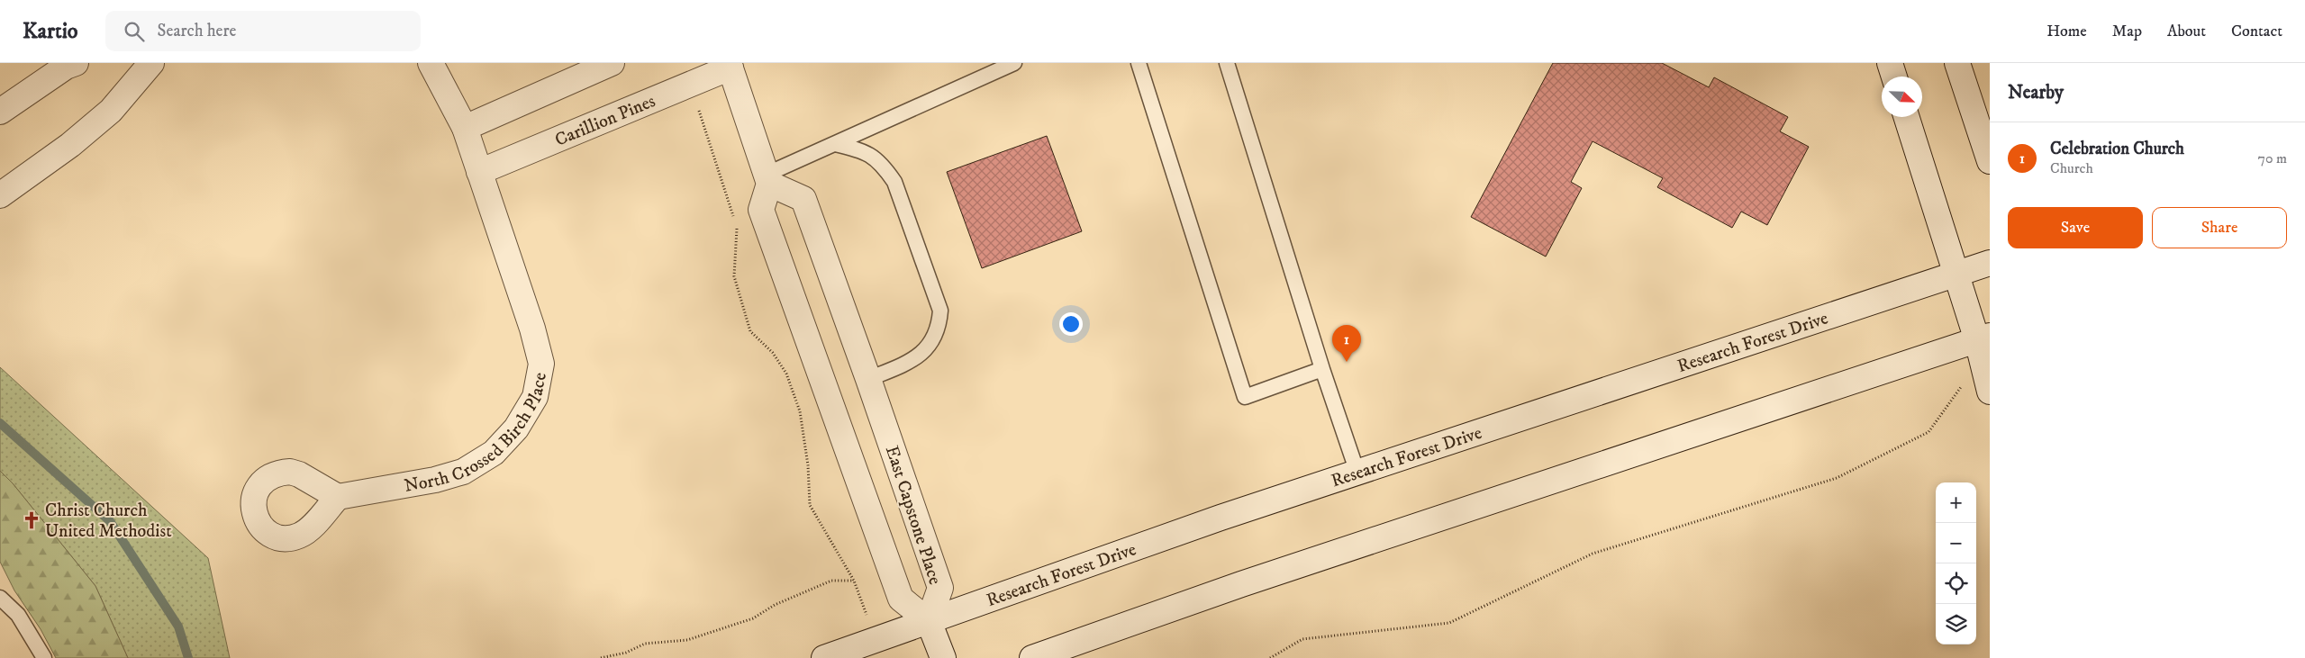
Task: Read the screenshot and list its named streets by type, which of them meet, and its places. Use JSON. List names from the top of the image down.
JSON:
{
  "streets": {
    "street": [
      "Carillion Pines",
      "Research Forest Drive",
      "North Crossed Birch Place",
      "East Capstone Place"
    ]
  },
  "crossings": [
    ["Carillion Pines", "North Crossed Birch Place"],
    ["Research Forest Drive", "East Capstone Place"]
  ],
  "places": {
    "church": ["Christ Church United Methodist"]
  },
  "north": "bottom right",
  "page": {
    "header": "Kartio",
    "search": "Search here",
    "nav": [
      "Home",
      "Map",
      "About",
      "Contact"
    ],
    "heading": "Nearby",
    "list": [
      {
        "mark": "1",
        "name": "Celebration Church",
        "note": "Church",
        "value": "70 m"
      }
    ],
    "buttons": ["Save", "Share"],
    "pins": "1",
    "map_buttons": ["+", "−"]
  }
}
